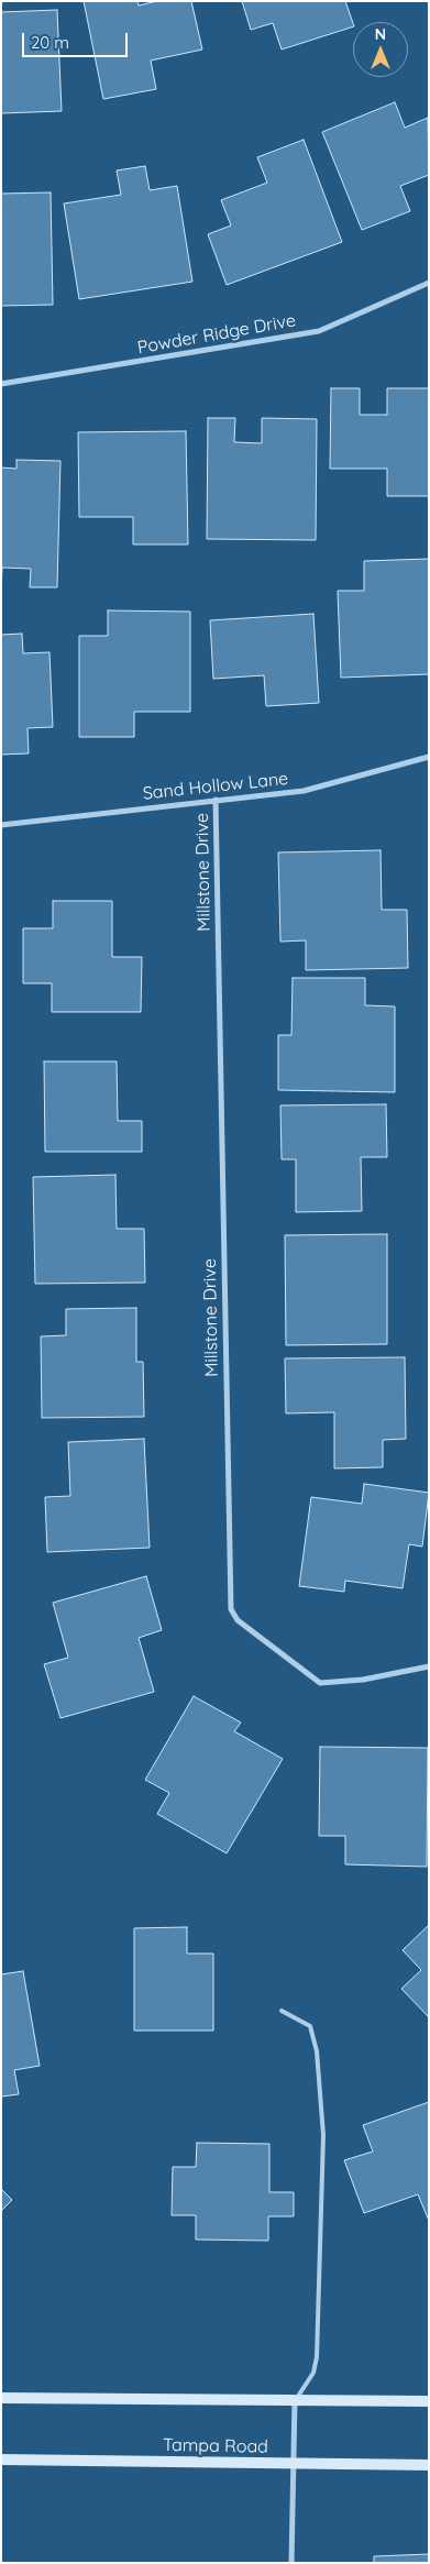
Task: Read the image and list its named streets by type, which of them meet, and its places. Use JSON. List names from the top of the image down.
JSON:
{
  "streets": {
    "main road": ["Tampa Road"],
    "street": ["Powder Ridge Drive", "Sand Hollow Lane", "Millstone Drive"]
  },
  "crossings": [
    ["Sand Hollow Lane", "Millstone Drive"]
  ],
  "scale_bar": "20 m",
  "north": "top"
}
